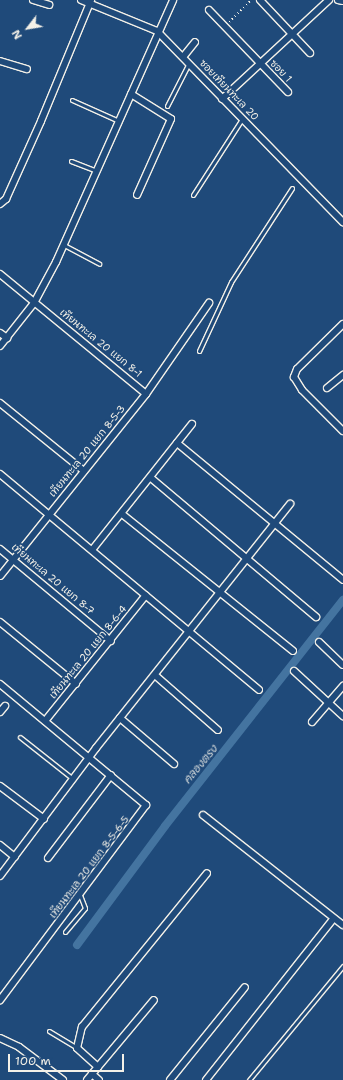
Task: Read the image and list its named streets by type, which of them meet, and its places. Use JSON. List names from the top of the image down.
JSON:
{
  "streets": {
    "street": [
      "ซอย 1",
      "ซอยเทียนทะเล 20",
      "เทียนทะเล 20 แยก 8-1",
      "เทียนทะเล 20 แยก 8-5-3",
      "เทียนทะเล 20 แยก 8-7",
      "เทียนทะเล 20 แยก 8-6-4",
      "เทียนทะเล 20 แยก 8-5-6-5"
    ]
  },
  "crossings": [
    ["เทียนทะเล 20 แยก 8-1", "เทียนทะเล 20 แยก 8-5-3"],
    ["เทียนทะเล 20 แยก 8-5-3", "เทียนทะเล 20 แยก 8-7"],
    ["เทียนทะเล 20 แยก 8-7", "เทียนทะเล 20 แยก 8-6-4"],
    ["เทียนทะเล 20 แยก 8-6-4", "เทียนทะเล 20 แยก 8-5-6-5"]
  ],
  "water": ["คลองตรง"],
  "scale_bar": "100 m",
  "north": "bottom left"
}
